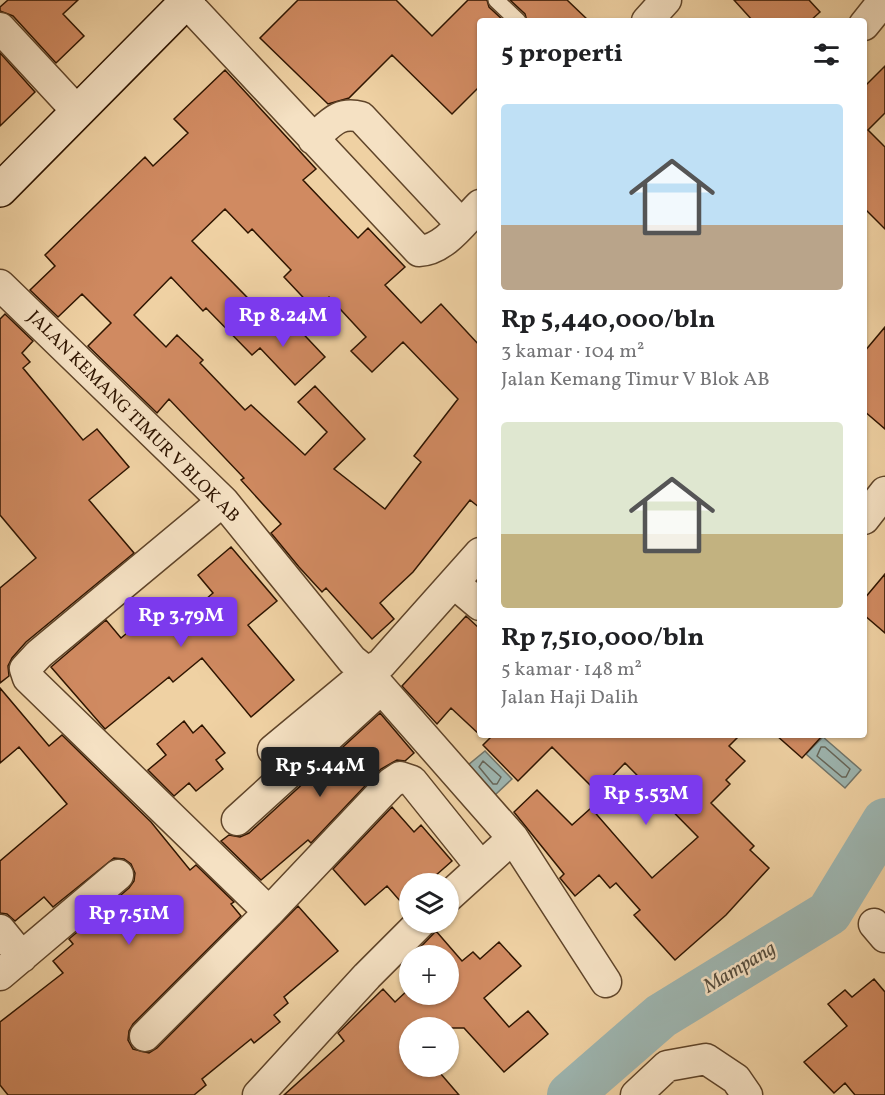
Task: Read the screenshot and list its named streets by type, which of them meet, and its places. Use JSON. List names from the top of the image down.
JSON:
{
  "streets": {
    "street": ["JALAN KEMANG TIMUR V BLOK AB"]
  },
  "water": ["Mampang"],
  "page": {
    "heading": "5 properti",
    "list": [
      {
        "name": "Rp 5,440,000/bln",
        "note": "3 kamar · 104 m² · Jalan Kemang Timur V Blok AB"
      },
      {
        "name": "Rp 7,510,000/bln",
        "note": "5 kamar · 148 m² · Jalan Haji Dalih"
      }
    ],
    "price": [
      "Rp 8.24M",
      "Rp 3.79M",
      "Rp 5.44M",
      "Rp 5.53M",
      "Rp 7.51M"
    ],
    "map_buttons": ["+", "−"]
  }
}
